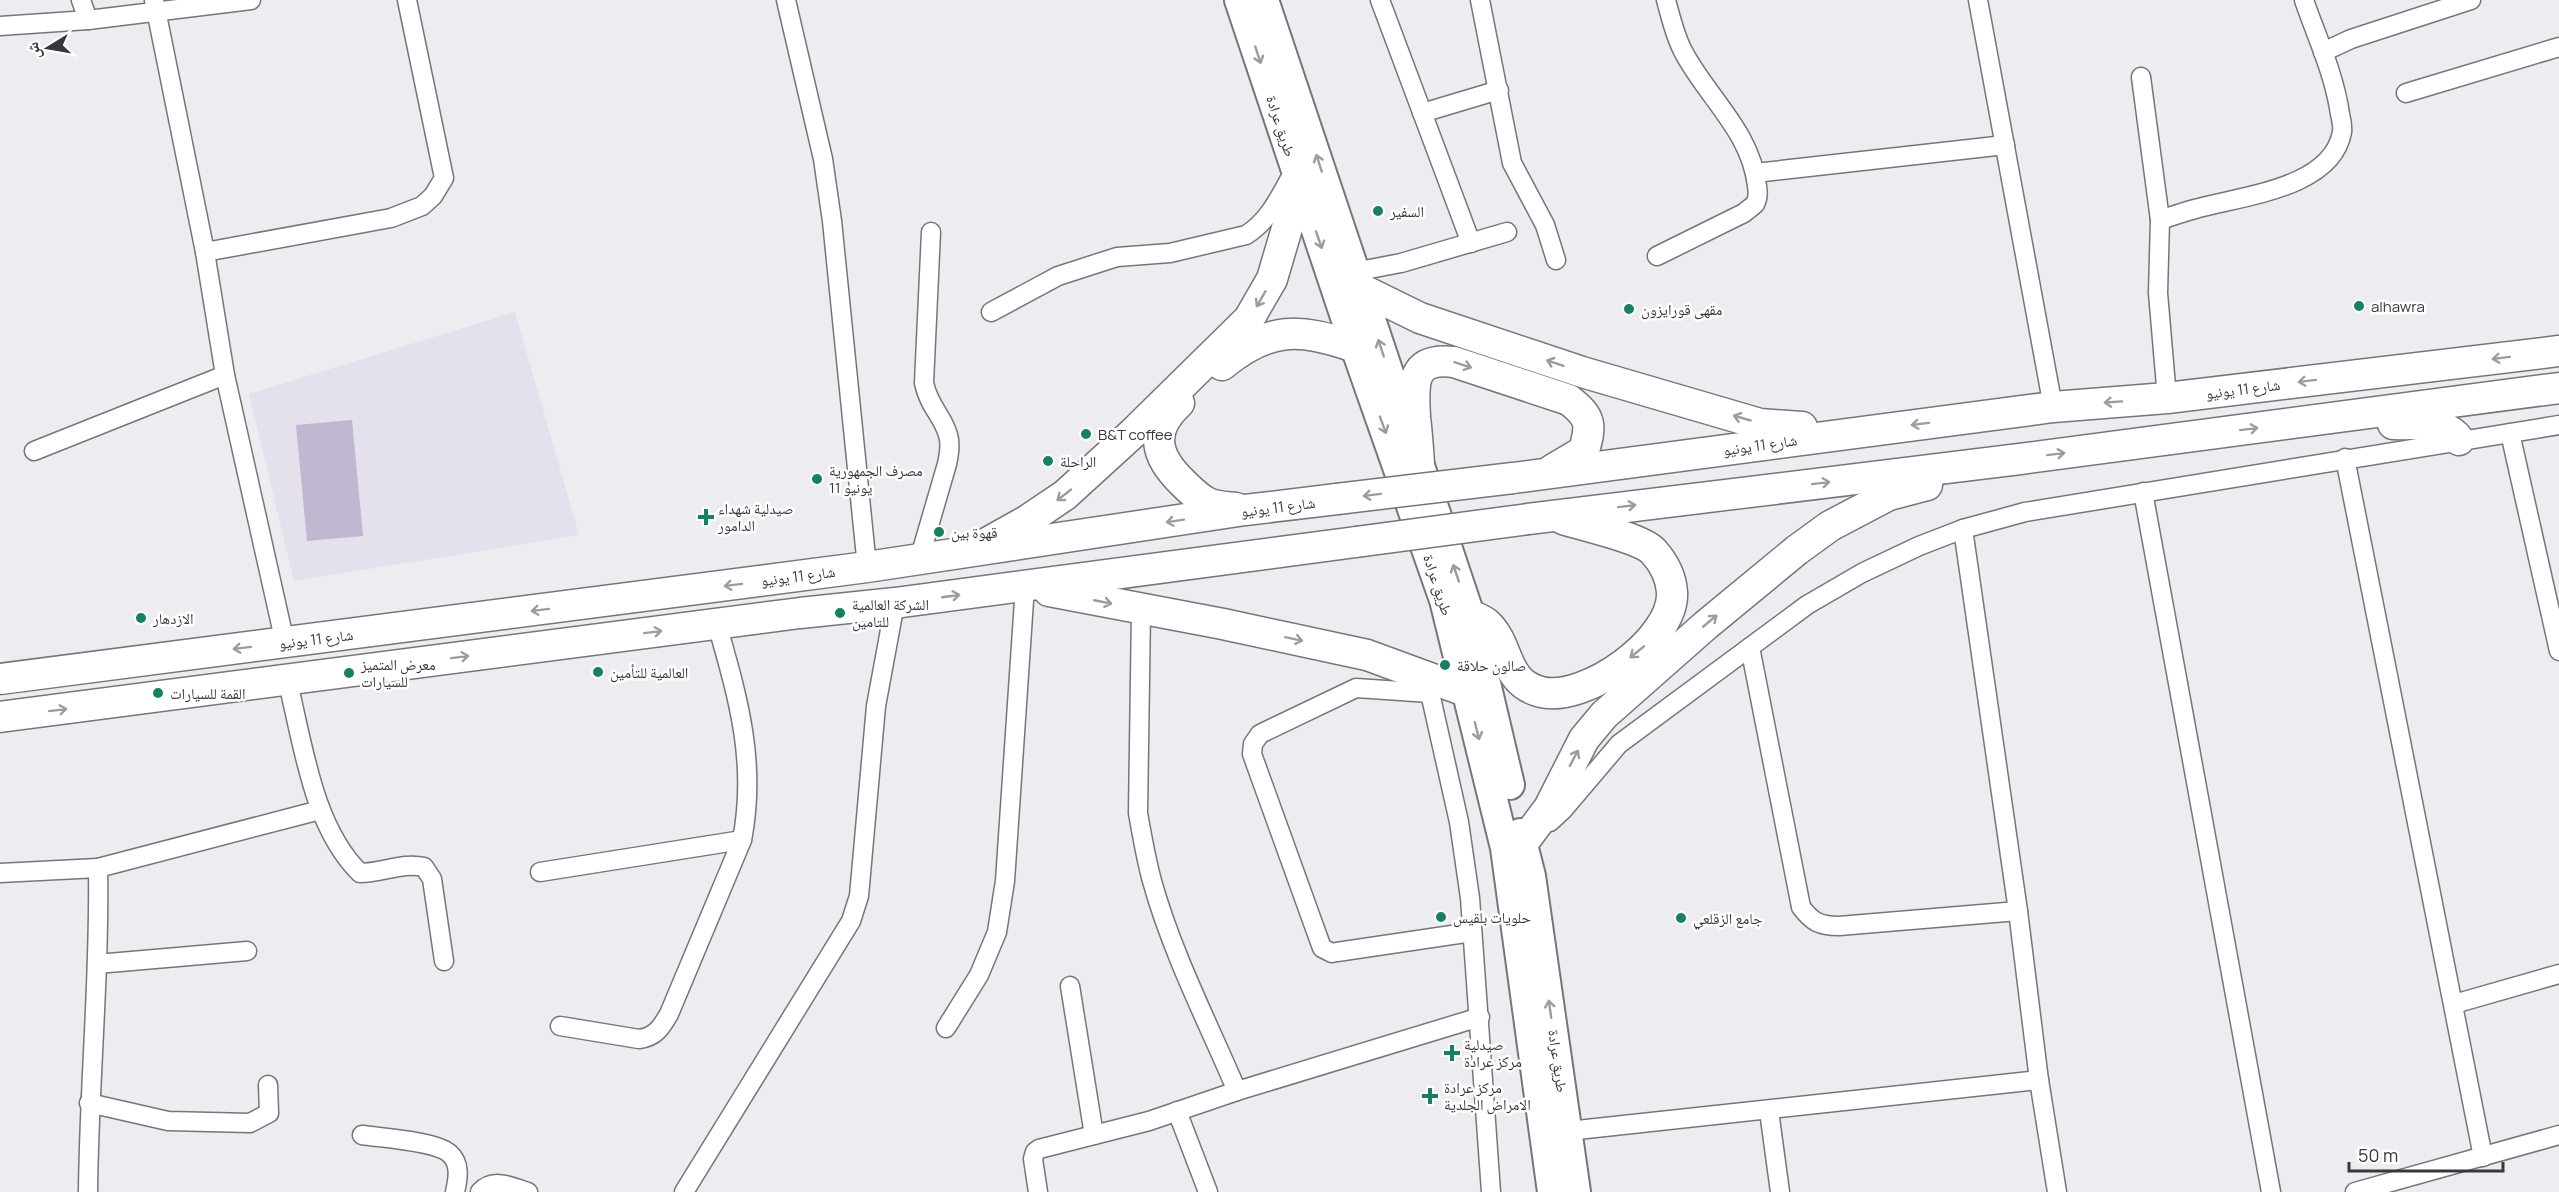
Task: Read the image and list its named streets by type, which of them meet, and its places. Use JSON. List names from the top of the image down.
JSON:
{
  "streets": {
    "highway": ["شارع 11 يونيو"],
    "main road": ["طريق عرادة"]
  },
  "places": {
    "other": [
      "السفير",
      "alhawra",
      "مقهى قورايزون",
      "B&T coffee",
      "الراحلة",
      "مصرف الجمهورية 11 يونيو",
      "قهوة بين",
      "الشركة العالمية للتامين",
      "الازدهار",
      "صالون حلاقة",
      "العالمية للتأمين",
      "معرض المتميز للسيارات",
      "القمة للسيارات",
      "حلويات بلقيس",
      "جامع الزقلعي"
    ],
    "health": ["صيدلية شهداء الدامور", "صيدلية مركز عرادة", "مركز عرادة الامراض الجلدية"]
  },
  "scale_bar": "50 m",
  "north": "left"
}
